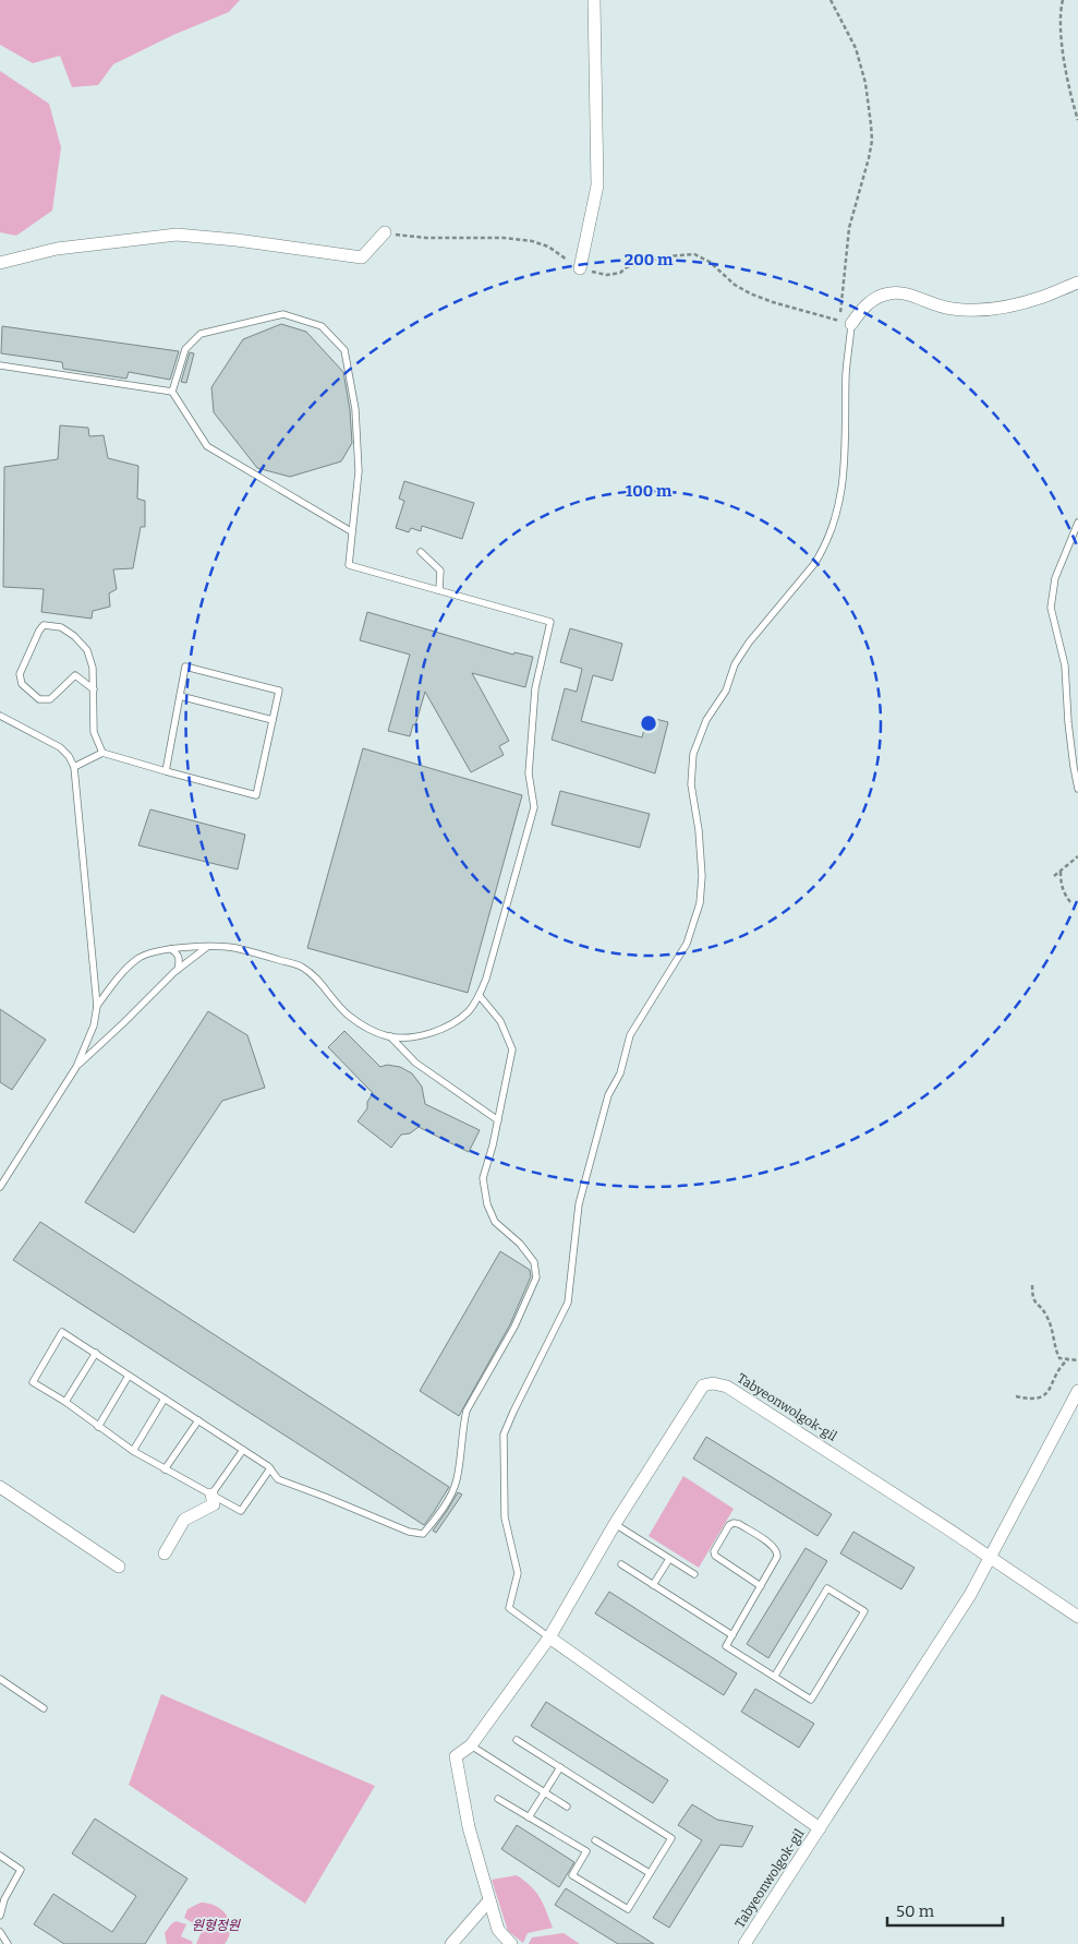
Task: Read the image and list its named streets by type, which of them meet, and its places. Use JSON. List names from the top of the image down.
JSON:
{
  "streets": {
    "street": ["Tabyeonwolgok-gil"]
  },
  "parks": ["원형정원"],
  "scale_bar": "50 m",
  "rings": ["200 m", "100 m"]
}
